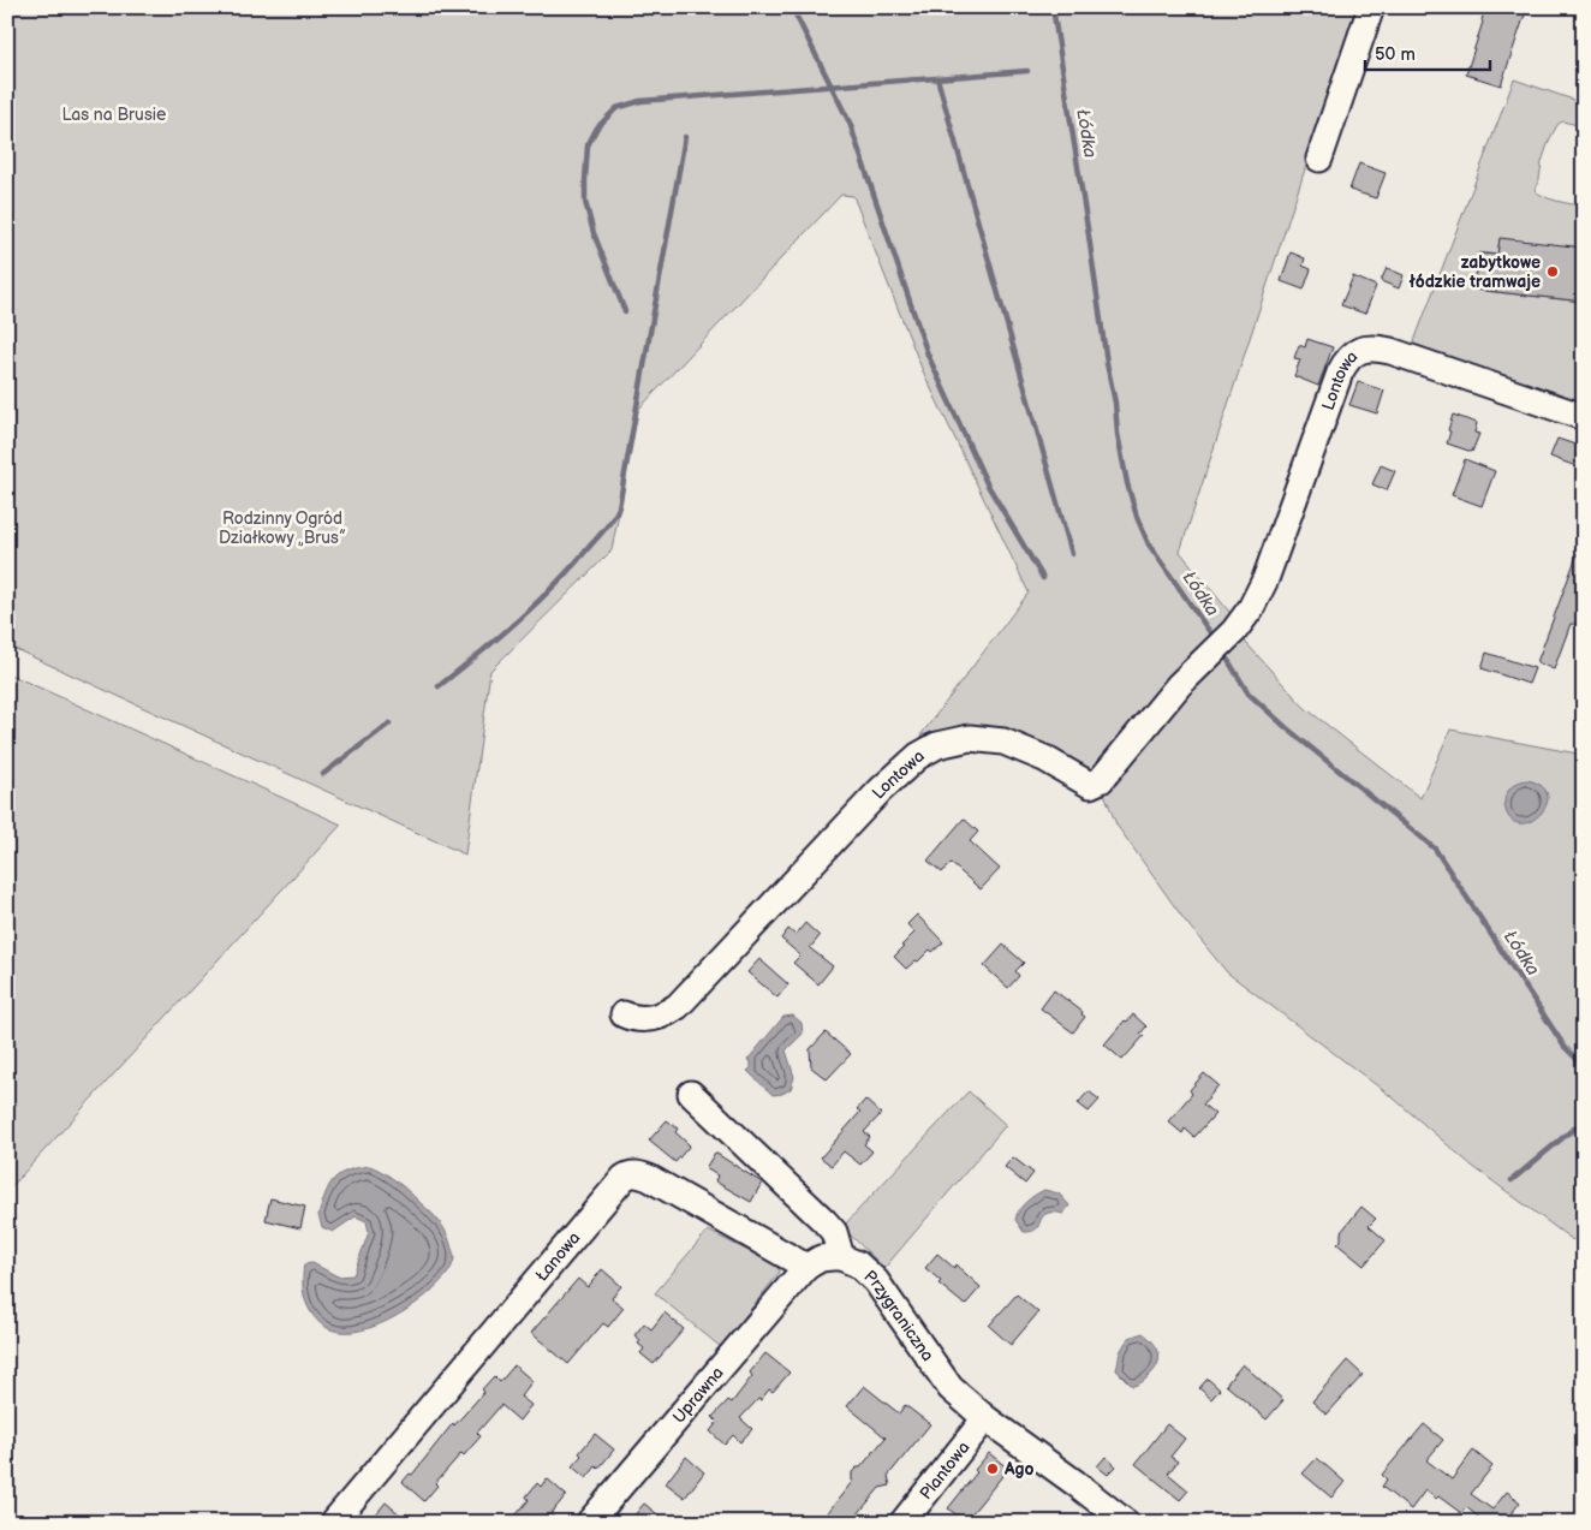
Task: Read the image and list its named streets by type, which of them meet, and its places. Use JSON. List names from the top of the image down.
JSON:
{
  "streets": {
    "street": [
      "Lontowa",
      "Łanowa",
      "Przygraniczna",
      "Uprawna",
      "Plantowa"
    ]
  },
  "crossings": [
    ["Łanowa", "Uprawna"],
    ["Przygraniczna", "Plantowa"]
  ],
  "water": ["Łódka"],
  "parks": ["Las na Brusie", "Rodzinny Ogród Działkowy „Brus”"],
  "places": ["zabytkowe łódzkie tramwaje", "Ago"],
  "scale_bar": "50 m"
}
